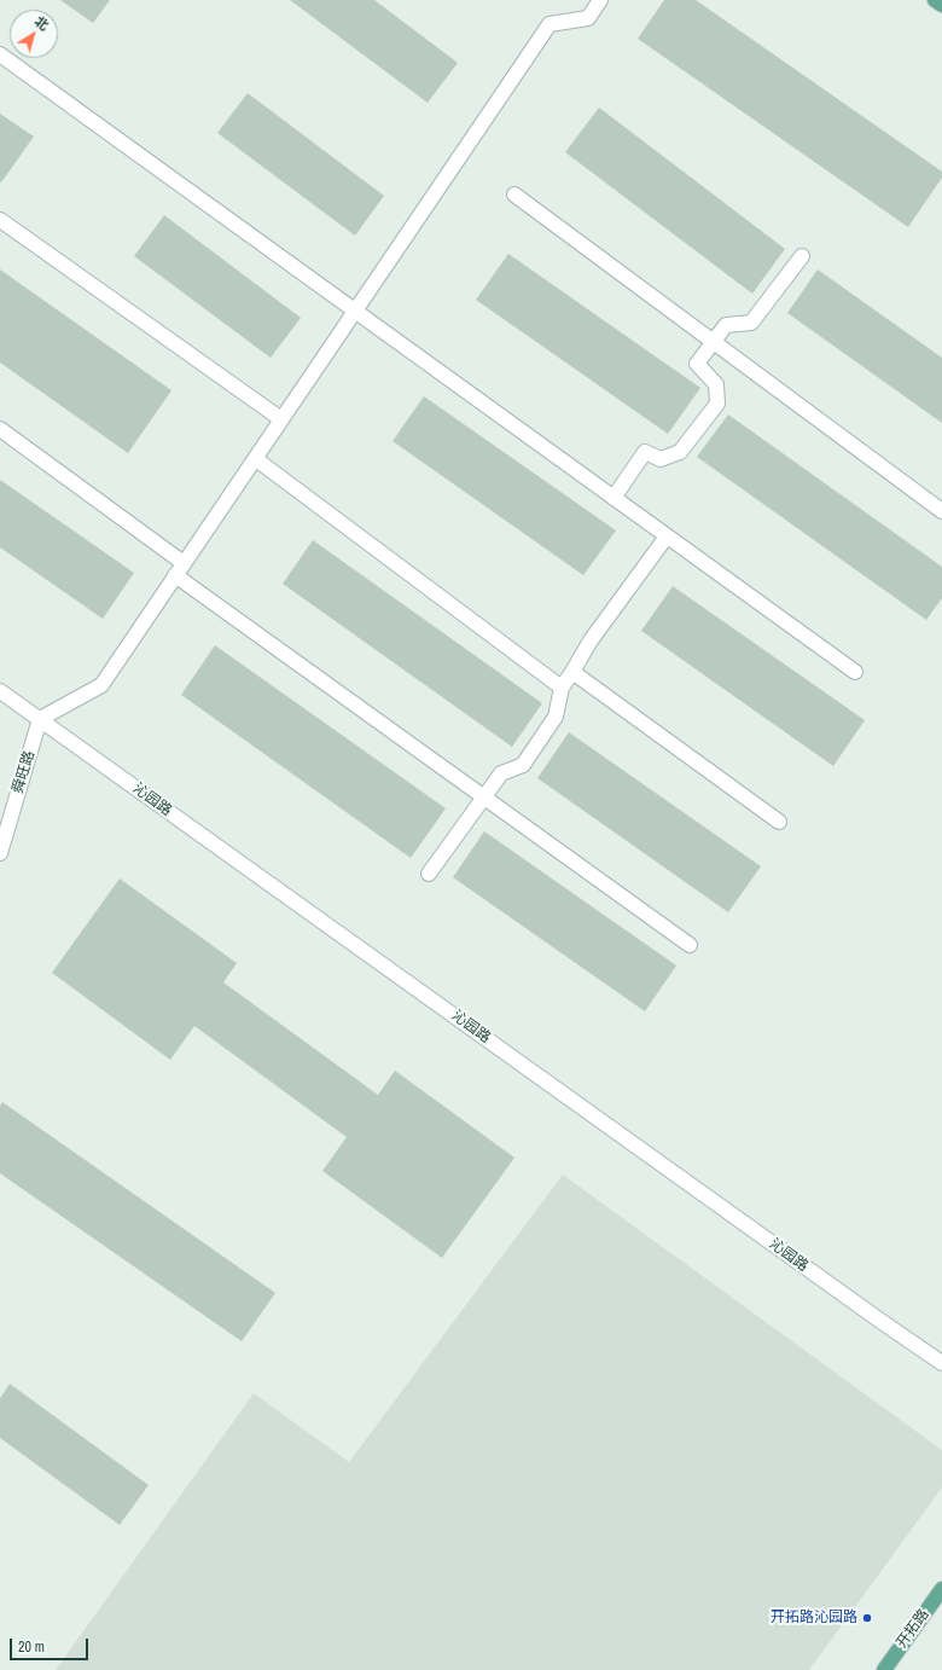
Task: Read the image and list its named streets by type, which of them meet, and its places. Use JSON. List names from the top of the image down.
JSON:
{
  "streets": {
    "main road": ["开拓路"],
    "street": ["舜旺路", "沁园路"]
  },
  "crossings": [
    ["舜旺路", "沁园路"]
  ],
  "places": ["开拓路沁园路"],
  "scale_bar": "20 m",
  "north": "top right"
}
